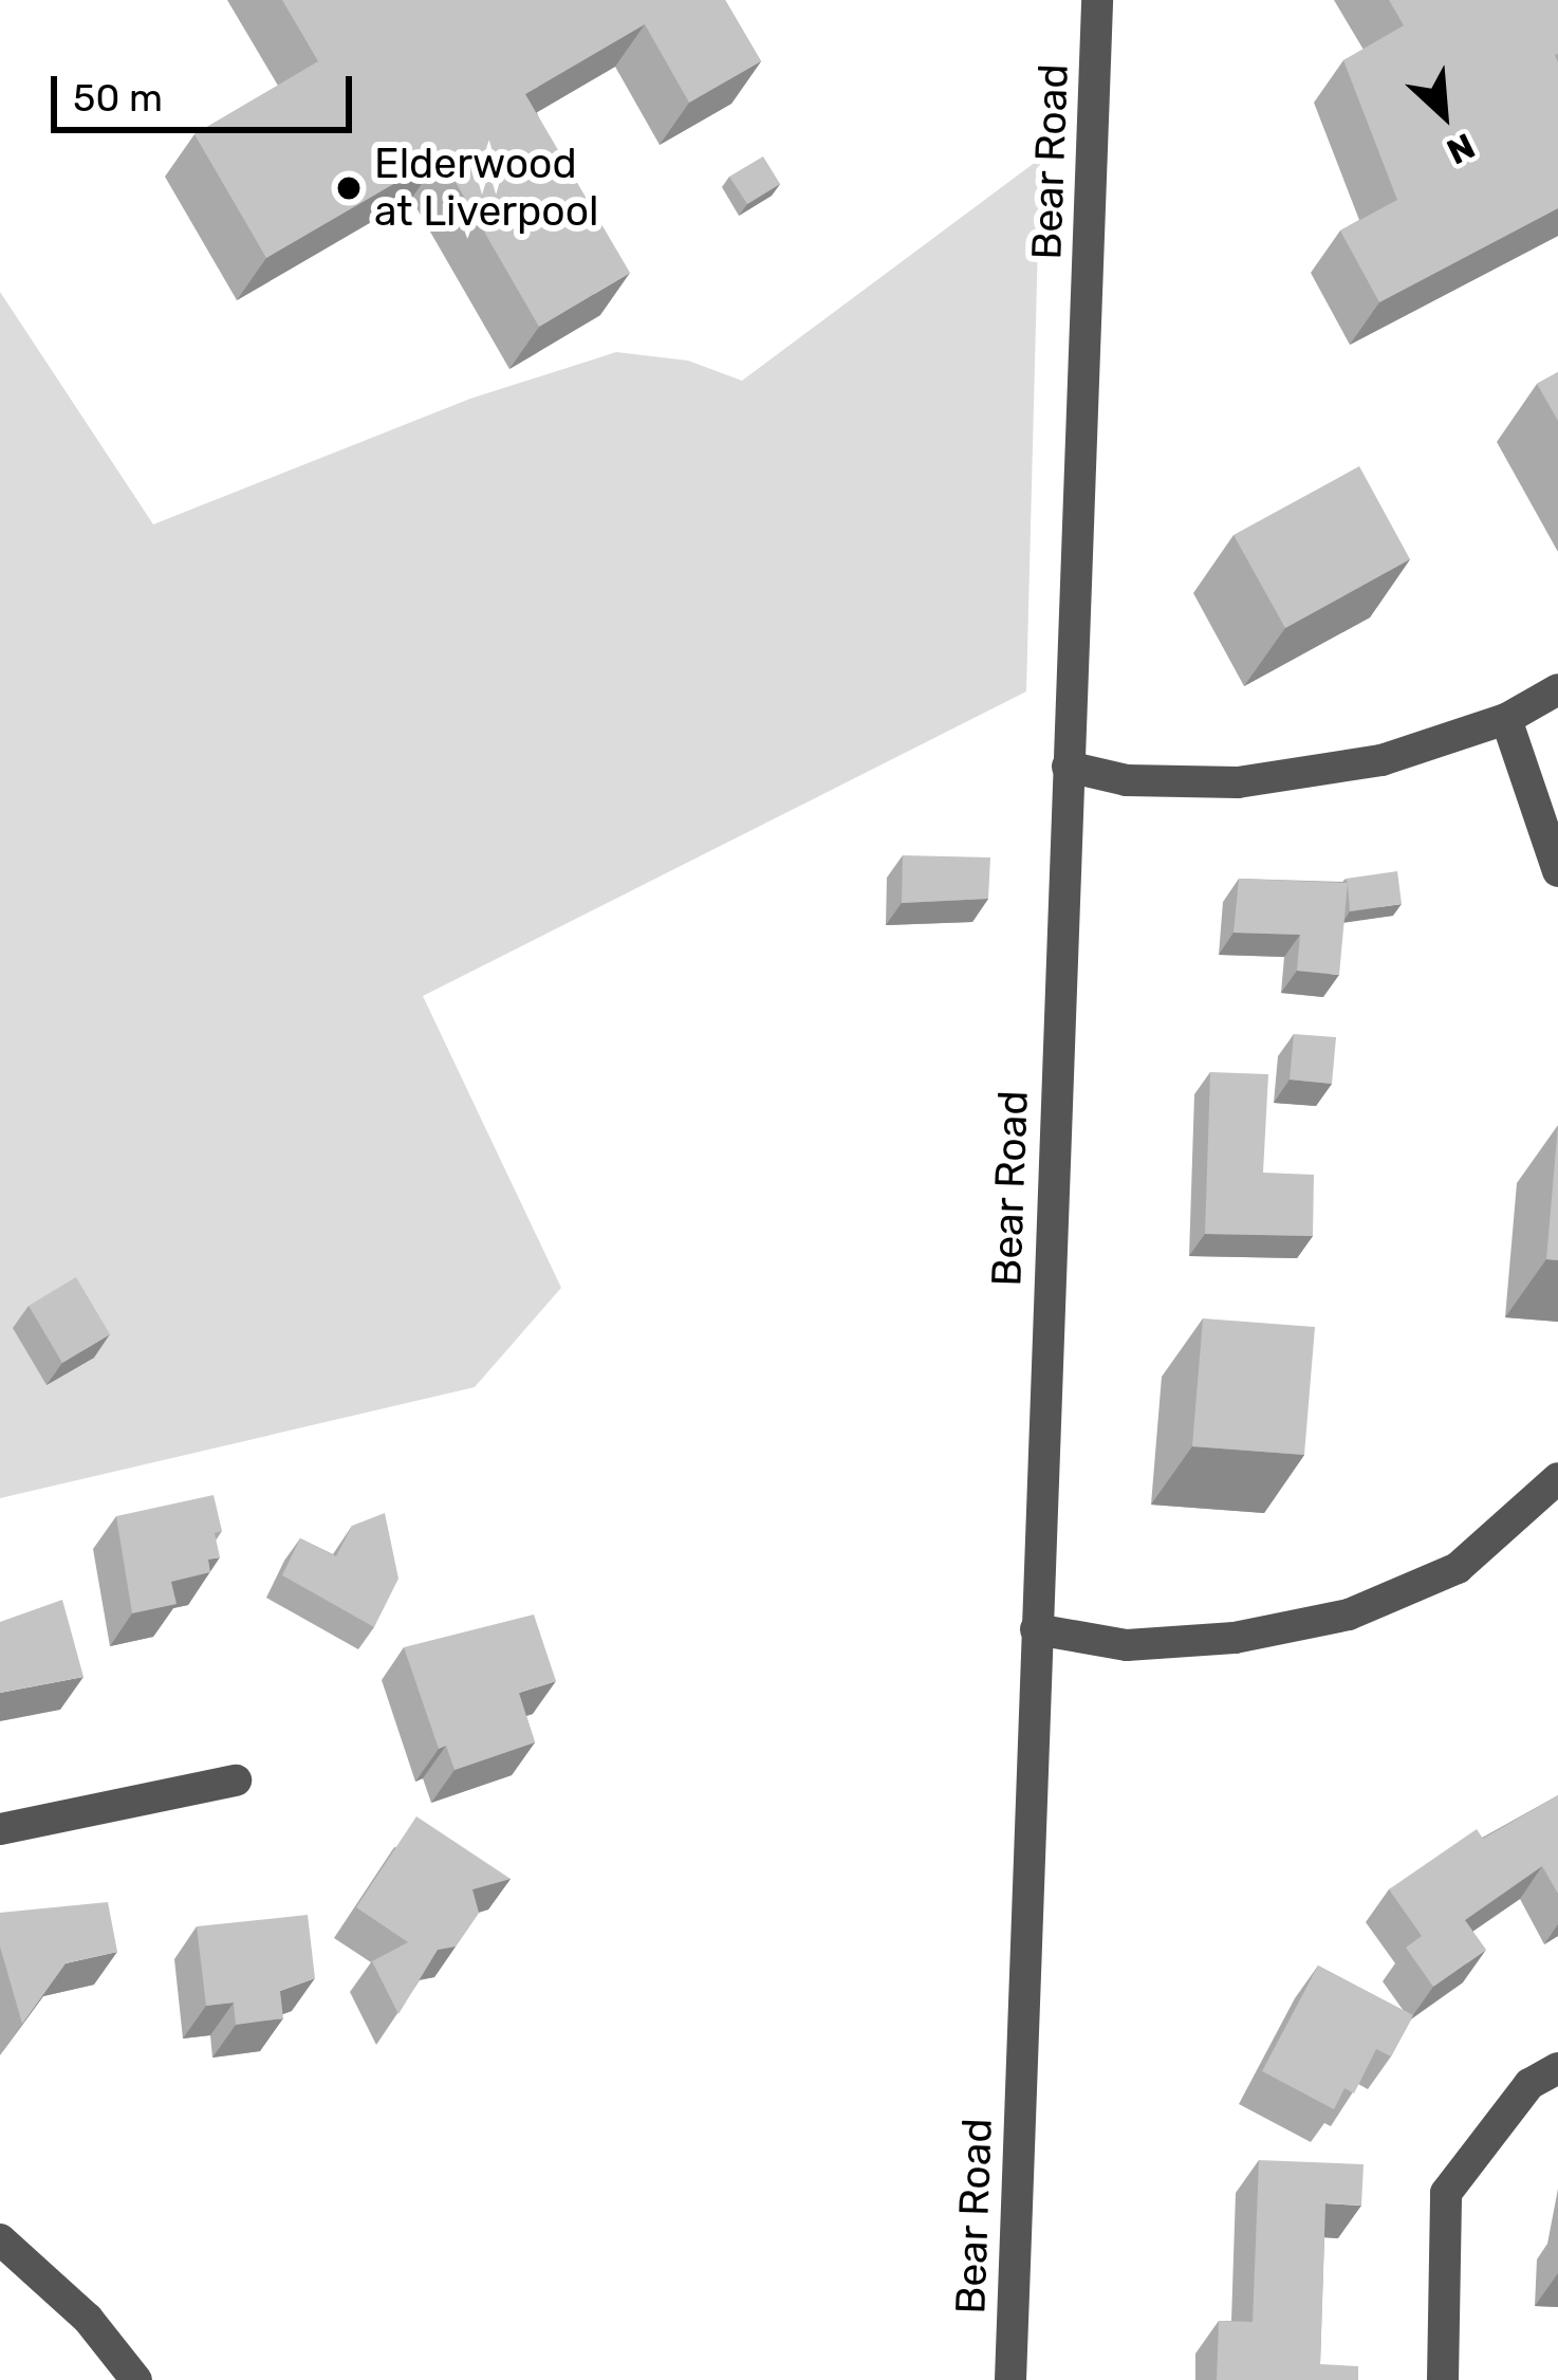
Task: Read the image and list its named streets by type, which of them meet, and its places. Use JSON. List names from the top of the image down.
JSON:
{
  "streets": {
    "street": ["Bear Road"]
  },
  "places": ["Elderwood at Liverpool"],
  "scale_bar": "50 m",
  "north": "bottom right"
}
